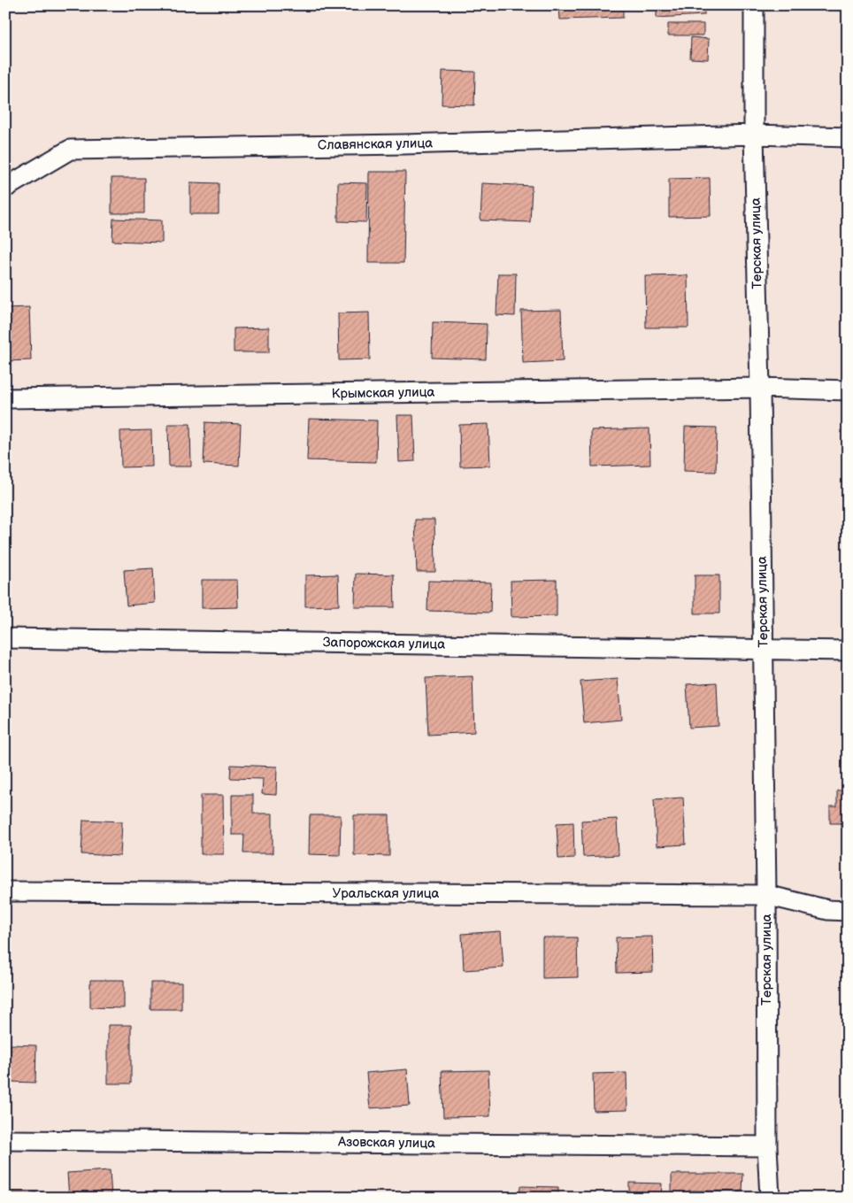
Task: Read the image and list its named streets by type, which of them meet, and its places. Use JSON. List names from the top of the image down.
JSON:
{
  "streets": {
    "street": [
      "Славянская улица",
      "Терская улица",
      "Крымская улица",
      "Запорожская улица",
      "Уральская улица",
      "Азовская улица"
    ]
  },
  "crossings": [
    ["Славянская улица", "Терская улица"],
    ["Терская улица", "Крымская улица"],
    ["Терская улица", "Запорожская улица"],
    ["Терская улица", "Уральская улица"],
    ["Терская улица", "Азовская улица"]
  ]
}
